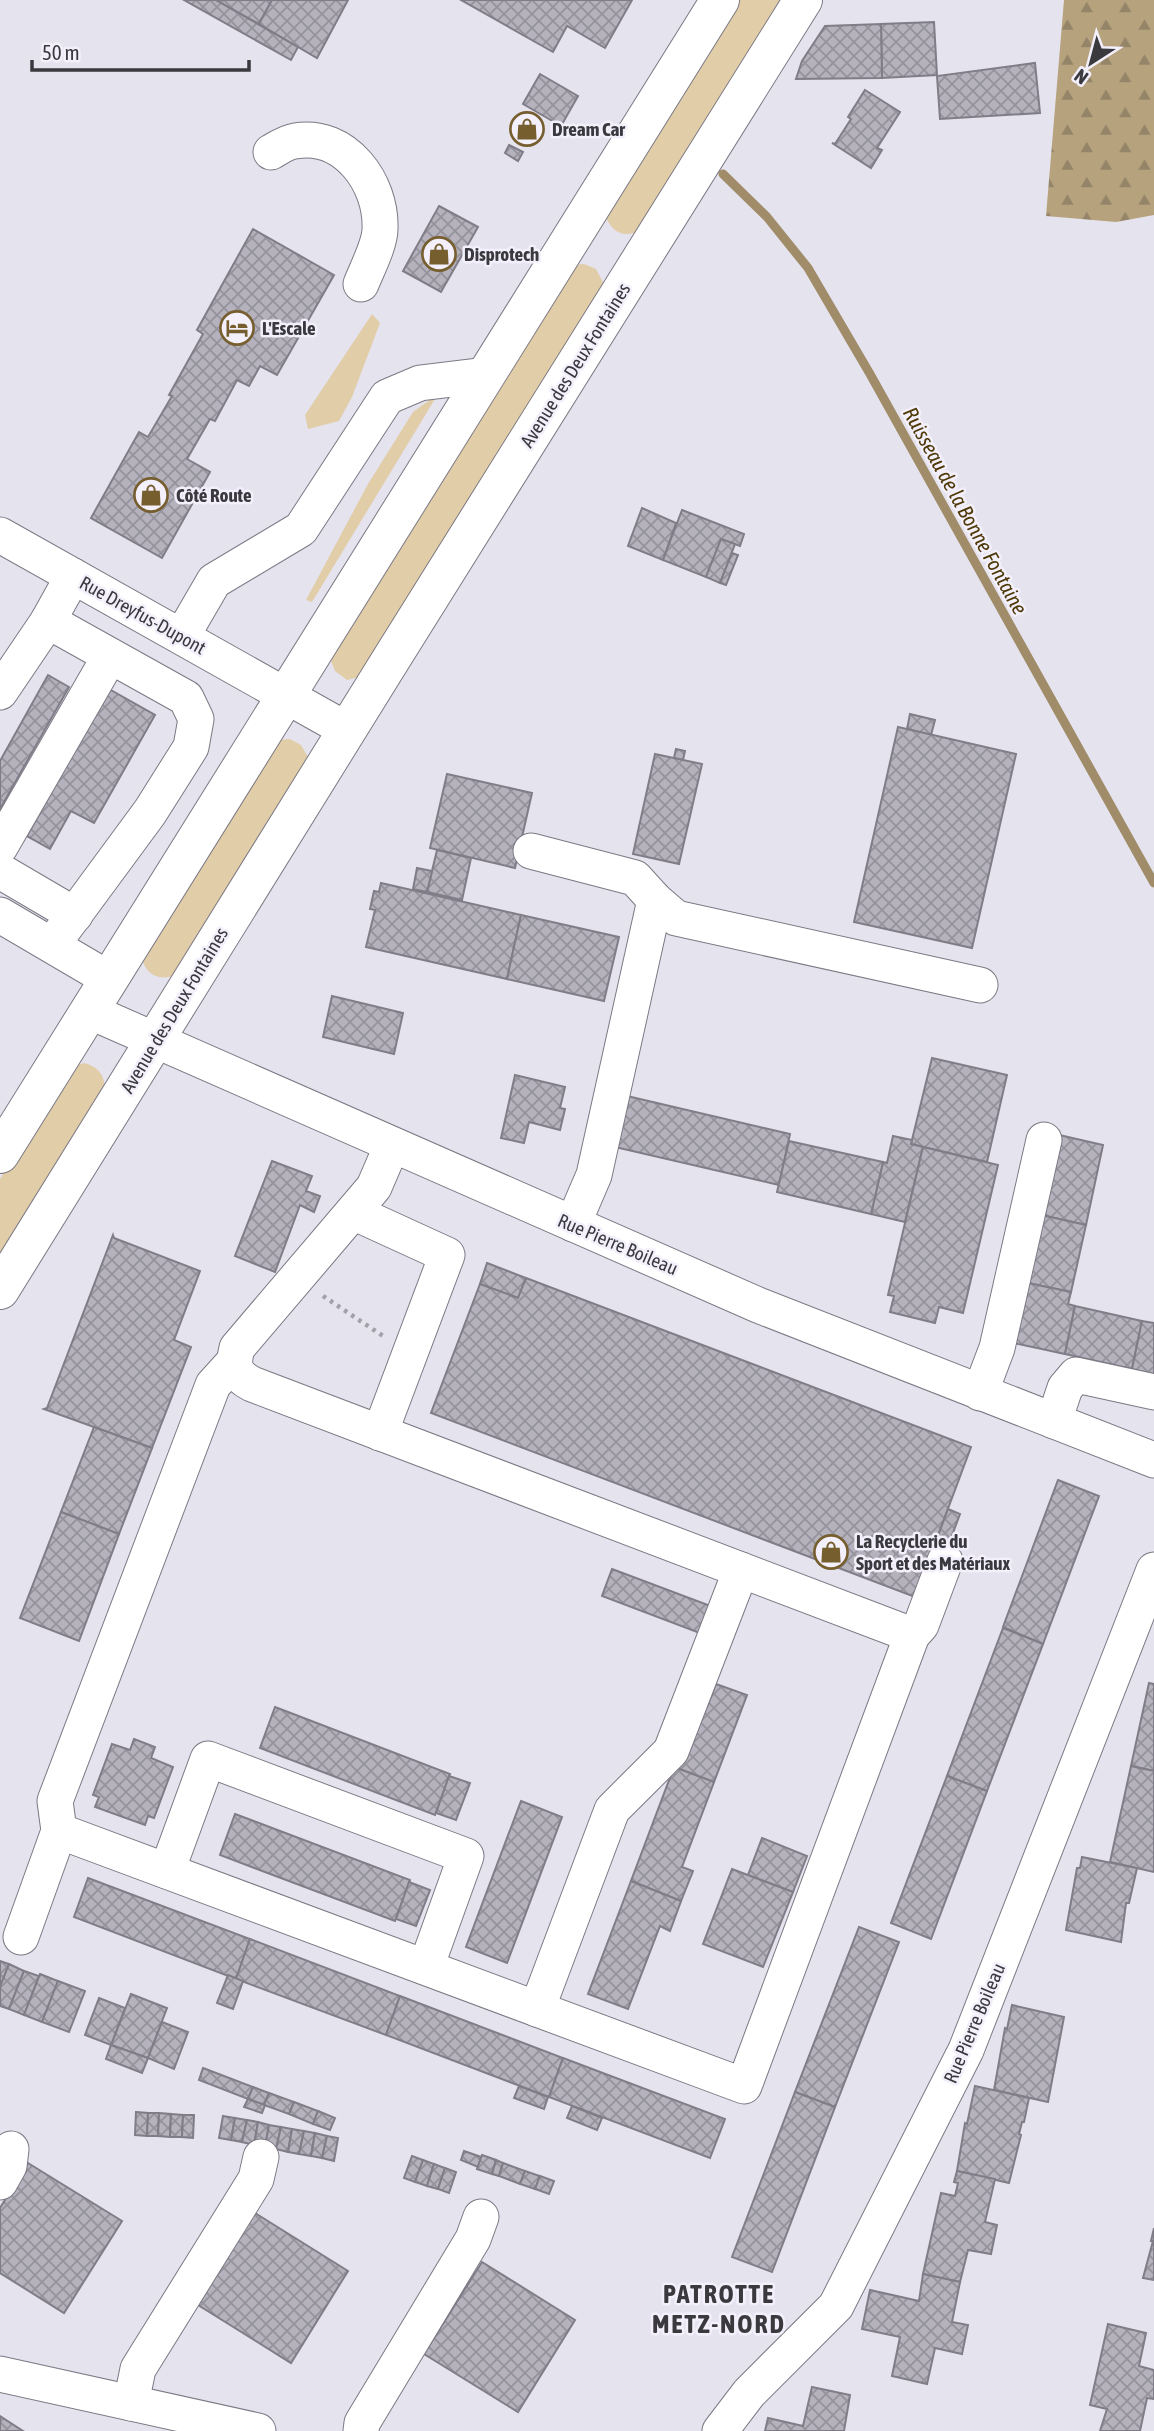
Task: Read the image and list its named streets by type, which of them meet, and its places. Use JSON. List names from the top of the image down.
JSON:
{
  "streets": {
    "main road": ["Avenue des Deux Fontaines"],
    "street": ["Rue Dreyfus-Dupont", "Rue Pierre Boileau"]
  },
  "crossings": [
    ["Avenue des Deux Fontaines", "Rue Pierre Boileau"]
  ],
  "districts": ["PATROTTE METZ-NORD"],
  "water": ["Ruisseau de la Bonne Fontaine"],
  "places": {
    "shop": [
      "Dream Car",
      "Disprotech",
      "Côté Route",
      "La Recyclerie du Sport et des Matériaux"
    ],
    "hotel": ["L'Escale"]
  },
  "scale_bar": "50 m",
  "north": "bottom left"
}
